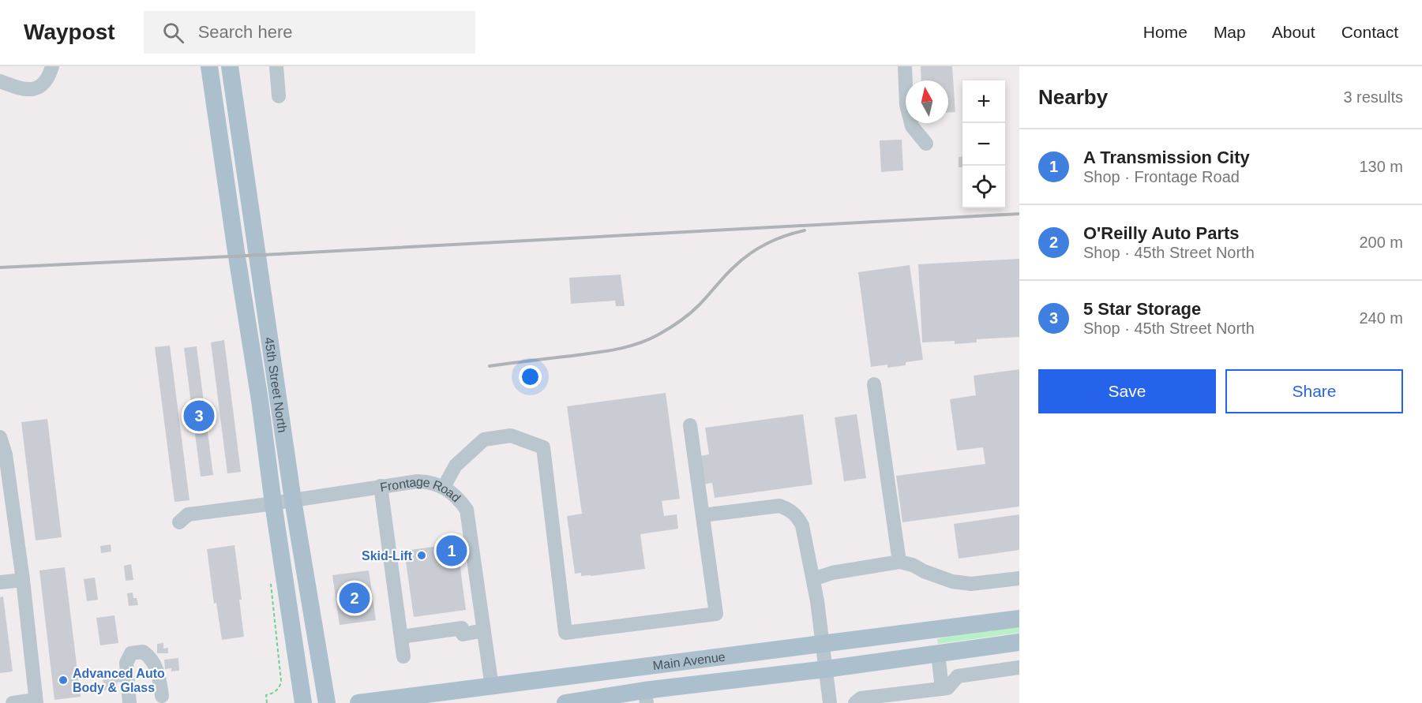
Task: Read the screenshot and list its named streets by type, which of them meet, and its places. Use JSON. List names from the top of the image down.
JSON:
{
  "streets": {
    "main road": ["45th Street North", "Main Avenue"],
    "street": ["Frontage Road"]
  },
  "crossings": [
    ["45th Street North", "Frontage Road"],
    ["Frontage Road", "Main Avenue"]
  ],
  "places": ["Skid-Lift", "Advanced Auto Body & Glass"],
  "north": "top",
  "page": {
    "header": "Waypost",
    "search": "Search here",
    "nav": [
      "Home",
      "Map",
      "About",
      "Contact"
    ],
    "heading": ["Nearby", "3 results"],
    "map_buttons": ["+", "−"],
    "list": [
      {
        "mark": "1",
        "name": "A Transmission City",
        "note": "Shop · Frontage Road",
        "value": "130 m"
      },
      {
        "mark": "2",
        "name": "O'Reilly Auto Parts",
        "note": "Shop · 45th Street North",
        "value": "200 m"
      },
      {
        "mark": "3",
        "name": "5 Star Storage",
        "note": "Shop · 45th Street North",
        "value": "240 m"
      }
    ],
    "buttons": ["Save", "Share"],
    "pins": ["3", "1", "2"]
  }
}
